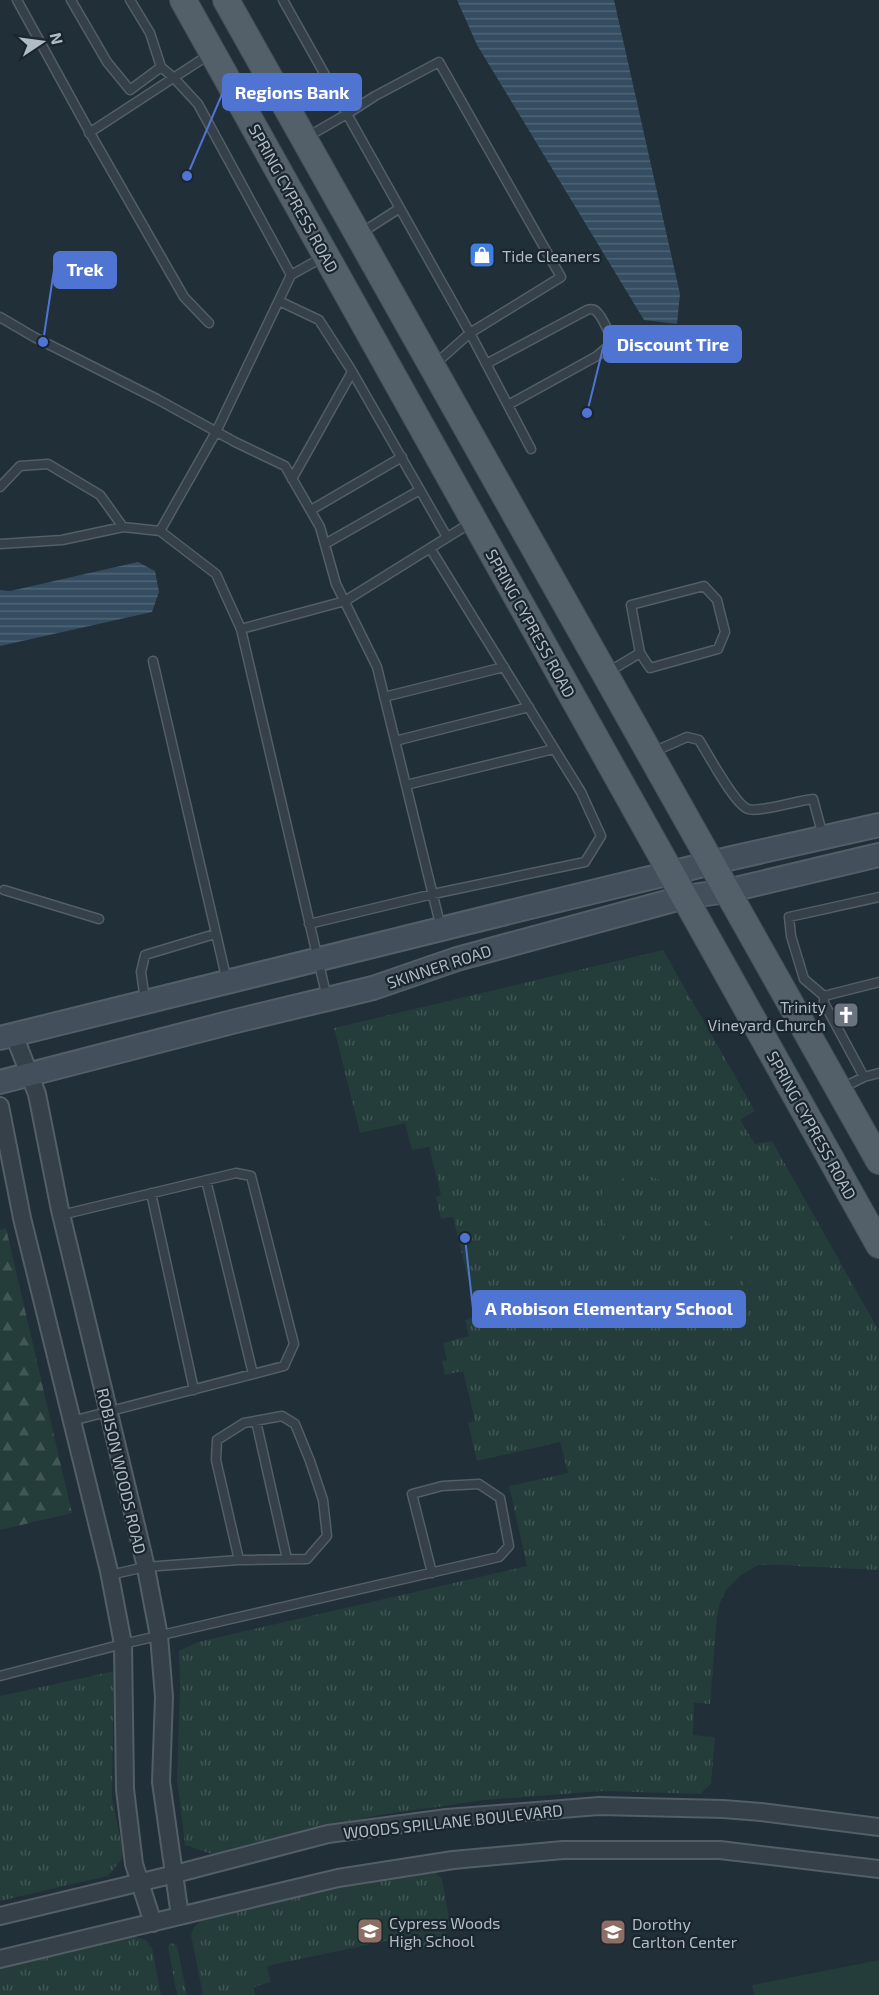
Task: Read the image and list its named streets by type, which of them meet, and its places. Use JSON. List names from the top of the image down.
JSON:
{
  "streets": {
    "main road": ["SPRING CYPRESS ROAD"],
    "street": ["SKINNER ROAD", "ROBISON WOODS ROAD", "WOODS SPILLANE BOULEVARD"]
  },
  "crossings": [
    ["SPRING CYPRESS ROAD", "SKINNER ROAD"],
    ["SKINNER ROAD", "ROBISON WOODS ROAD"],
    ["ROBISON WOODS ROAD", "WOODS SPILLANE BOULEVARD"]
  ],
  "places": {
    "other": [
      "Regions Bank",
      "Trek",
      "Discount Tire",
      "A Robison Elementary School"
    ],
    "shop": ["Tide Cleaners"],
    "church": ["Trinity Vineyard Church"],
    "school or university": ["Cypress Woods High School", "Dorothy Carlton Center"]
  },
  "north": "right"
}
